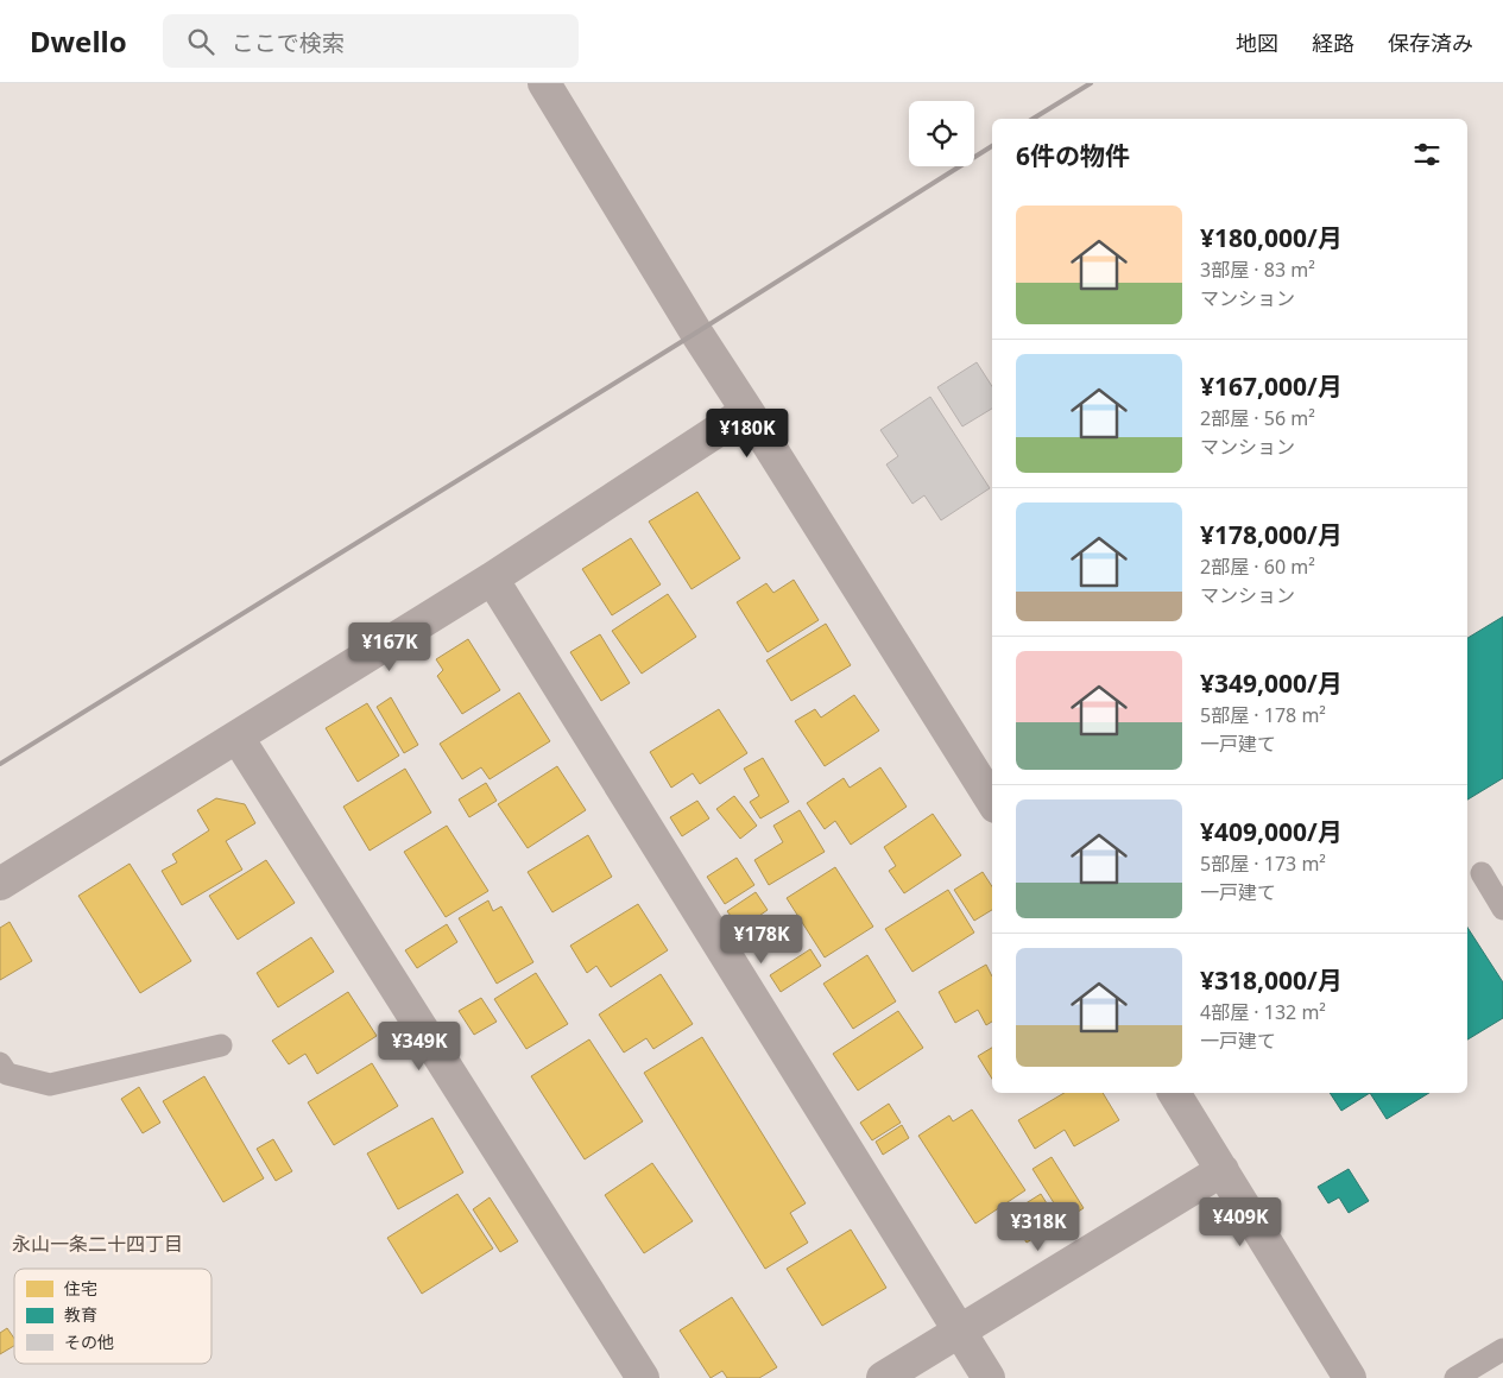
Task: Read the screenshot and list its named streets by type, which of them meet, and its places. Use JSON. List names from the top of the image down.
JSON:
{
  "districts": ["永山一条二十四丁目"],
  "legend": ["住宅", "教育", "その他"],
  "page": {
    "header": "Dwello",
    "search": "ここで検索",
    "nav": ["地図", "経路", "保存済み"],
    "heading": "6件の物件",
    "list": [
      {
        "name": "¥180,000/月",
        "note": "3部屋 · 83 m² · マンション"
      },
      {
        "name": "¥167,000/月",
        "note": "2部屋 · 56 m² · マンション"
      },
      {
        "name": "¥178,000/月",
        "note": "2部屋 · 60 m² · マンション"
      },
      {
        "name": "¥349,000/月",
        "note": "5部屋 · 178 m² · 一戸建て"
      },
      {
        "name": "¥409,000/月",
        "note": "5部屋 · 173 m² · 一戸建て"
      },
      {
        "name": "¥318,000/月",
        "note": "4部屋 · 132 m² · 一戸建て"
      }
    ],
    "price": [
      "¥180K",
      "¥167K",
      "¥178K",
      "¥349K",
      "¥409K",
      "¥318K"
    ]
  }
}
